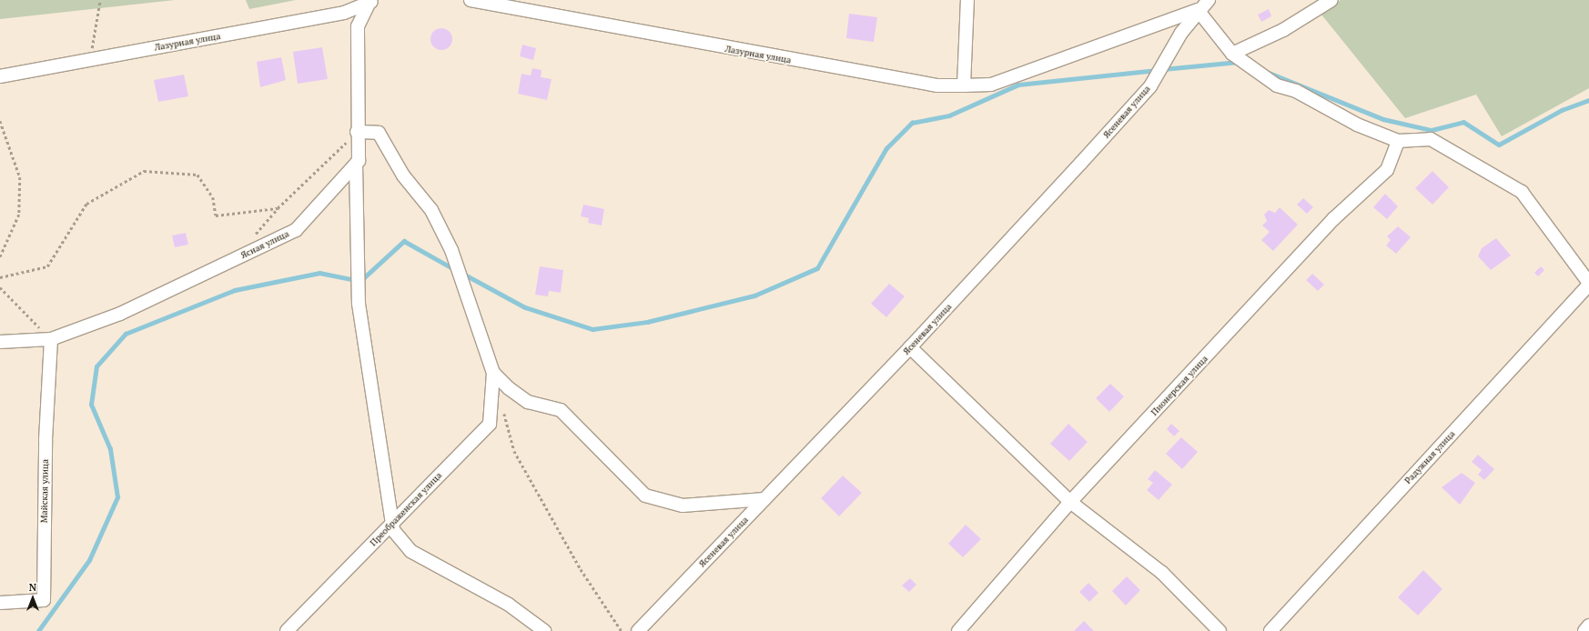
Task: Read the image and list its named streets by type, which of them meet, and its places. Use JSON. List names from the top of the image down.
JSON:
{
  "streets": {
    "street": [
      "Лазурная улица",
      "Ясеневая улица",
      "Ясная улица",
      "Пионерская улица",
      "Радужная улица",
      "Майская улица",
      "Преображенская улица"
    ]
  },
  "crossings": [
    ["Лазурная улица", "Ясеневая улица"],
    ["Ясная улица", "Майская улица"]
  ],
  "north": "top"
}
